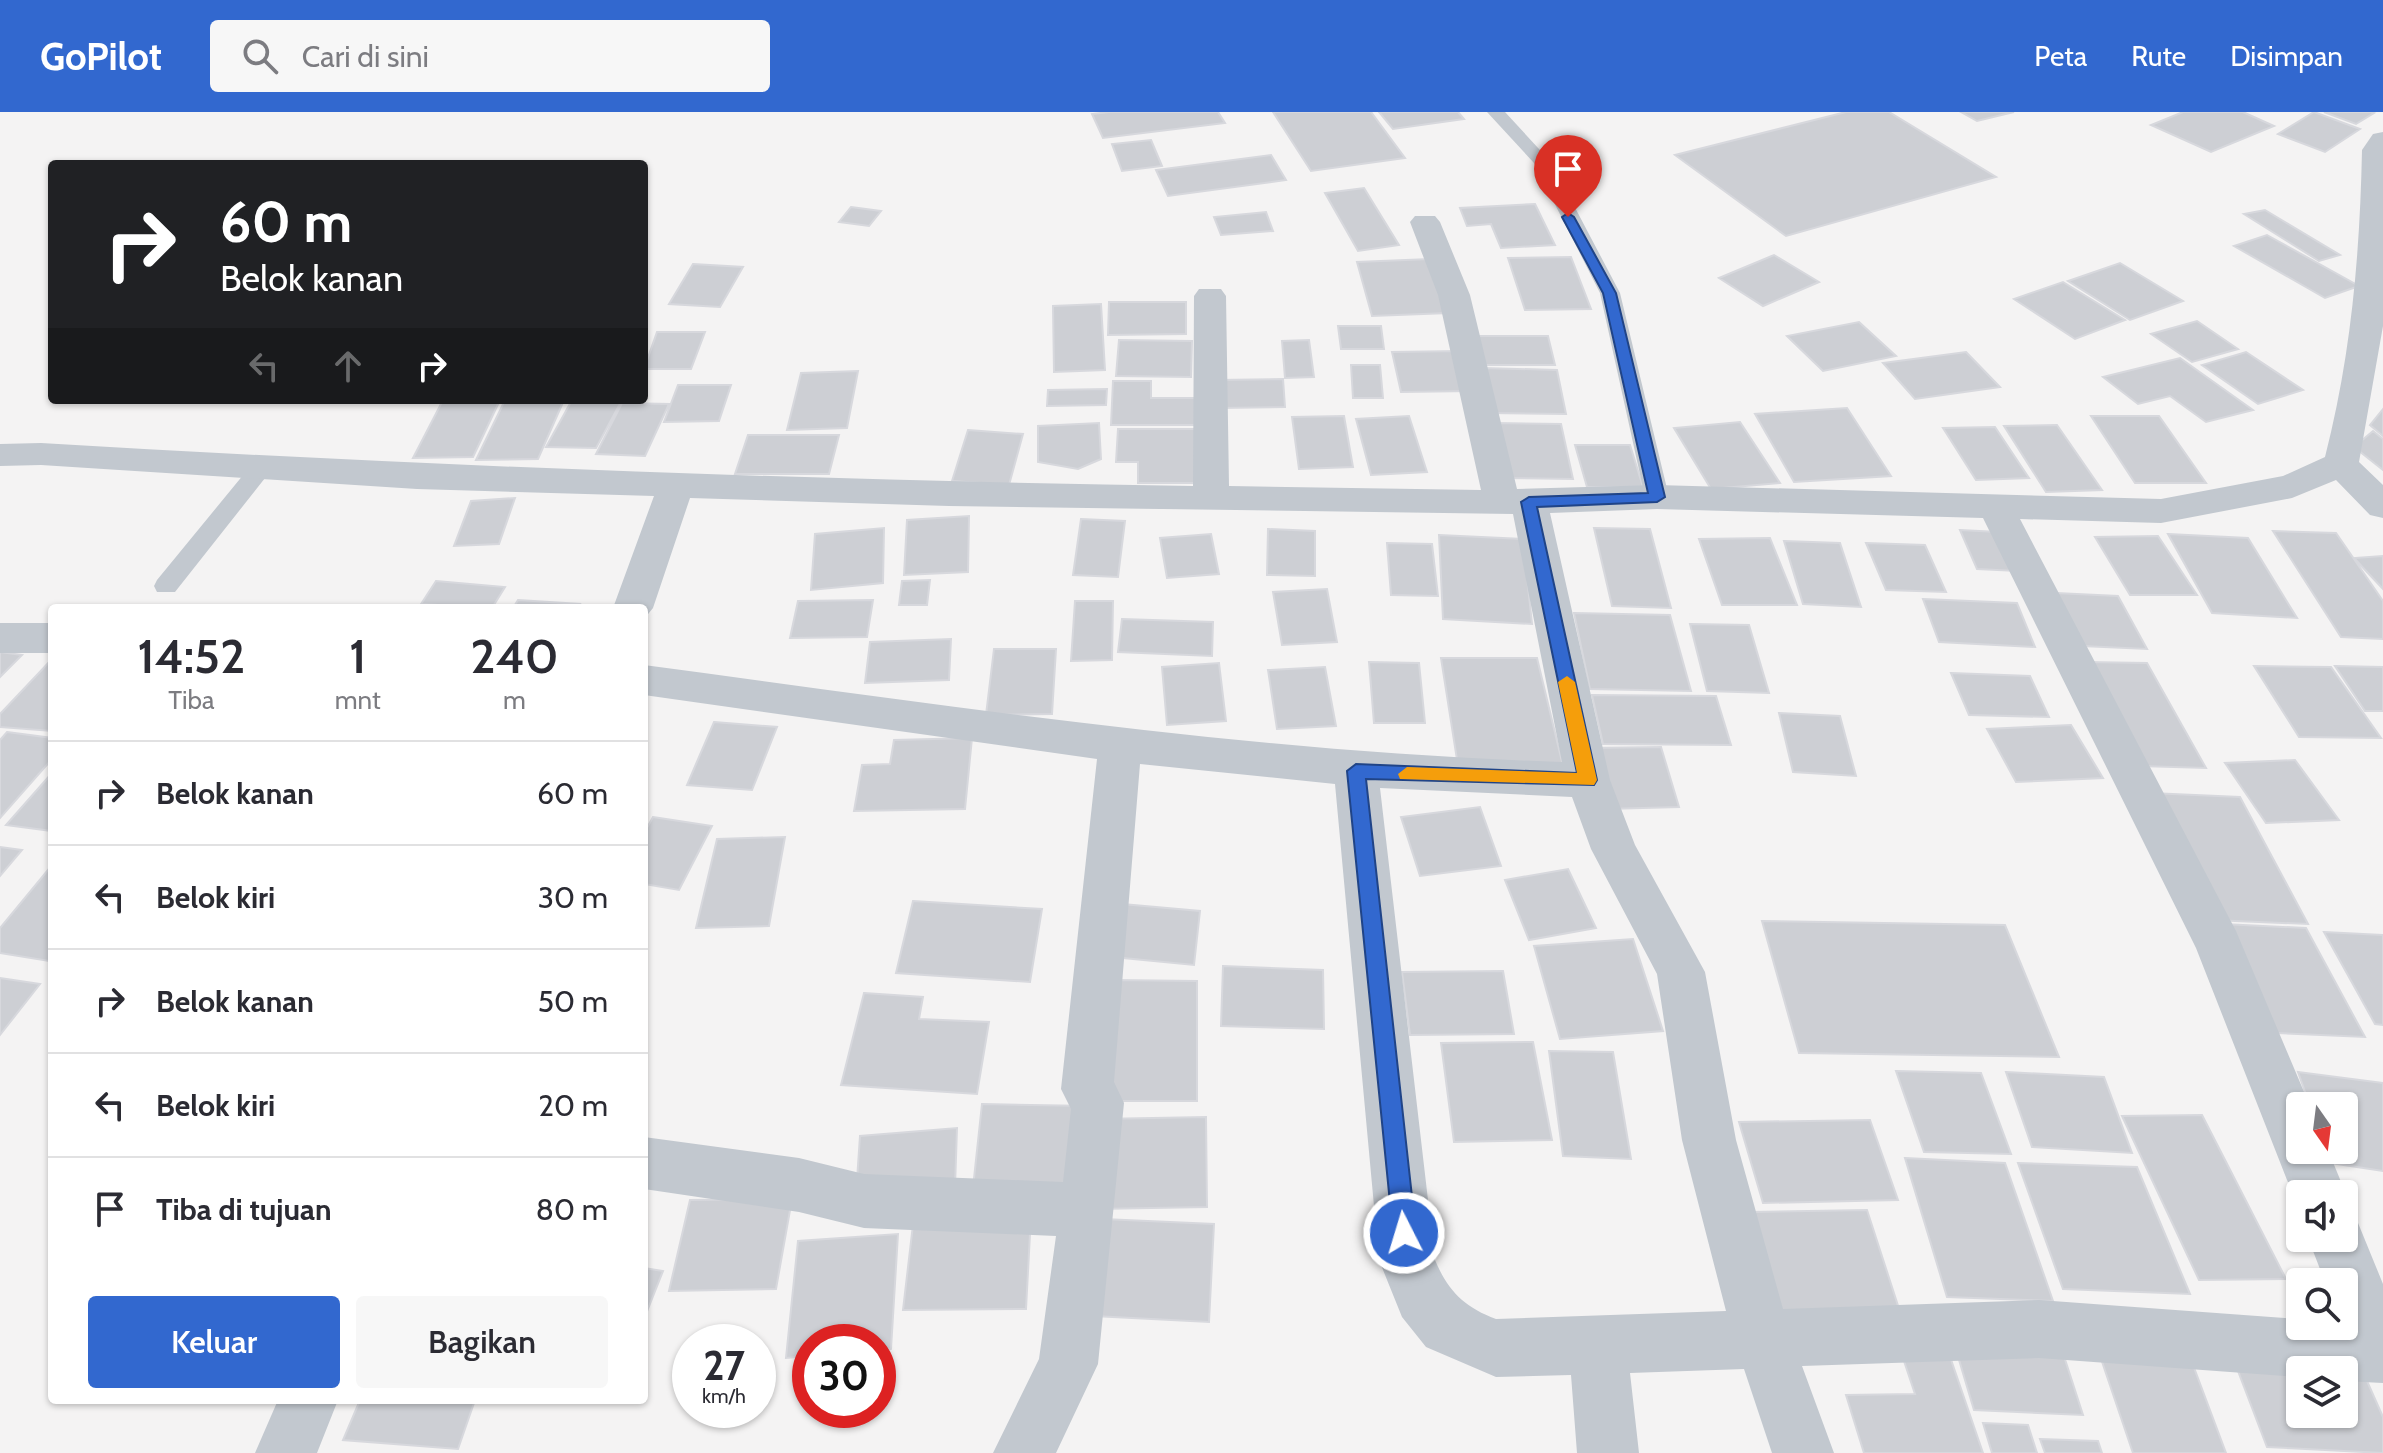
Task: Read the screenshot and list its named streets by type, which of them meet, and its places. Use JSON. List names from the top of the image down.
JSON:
{
  "north": "bottom",
  "page": {
    "header": "GoPilot",
    "search": "Cari di sini",
    "nav": ["Peta", "Rute", "Disimpan"],
    "turn": ["60 m", "Belok kanan"],
    "eta": [
      "14:52",
      "Tiba",
      "1",
      "mnt",
      "240",
      "m"
    ],
    "list": [
      {
        "name": "Belok kanan",
        "value": "60 m"
      },
      {
        "name": "Belok kiri",
        "value": "30 m"
      },
      {
        "name": "Belok kanan",
        "value": "50 m"
      },
      {
        "name": "Belok kiri",
        "value": "20 m"
      },
      {
        "name": "Tiba di tujuan",
        "value": "80 m"
      }
    ],
    "buttons": ["Keluar", "Bagikan"],
    "speed": "27 km/h",
    "limit": "30"
  }
}
